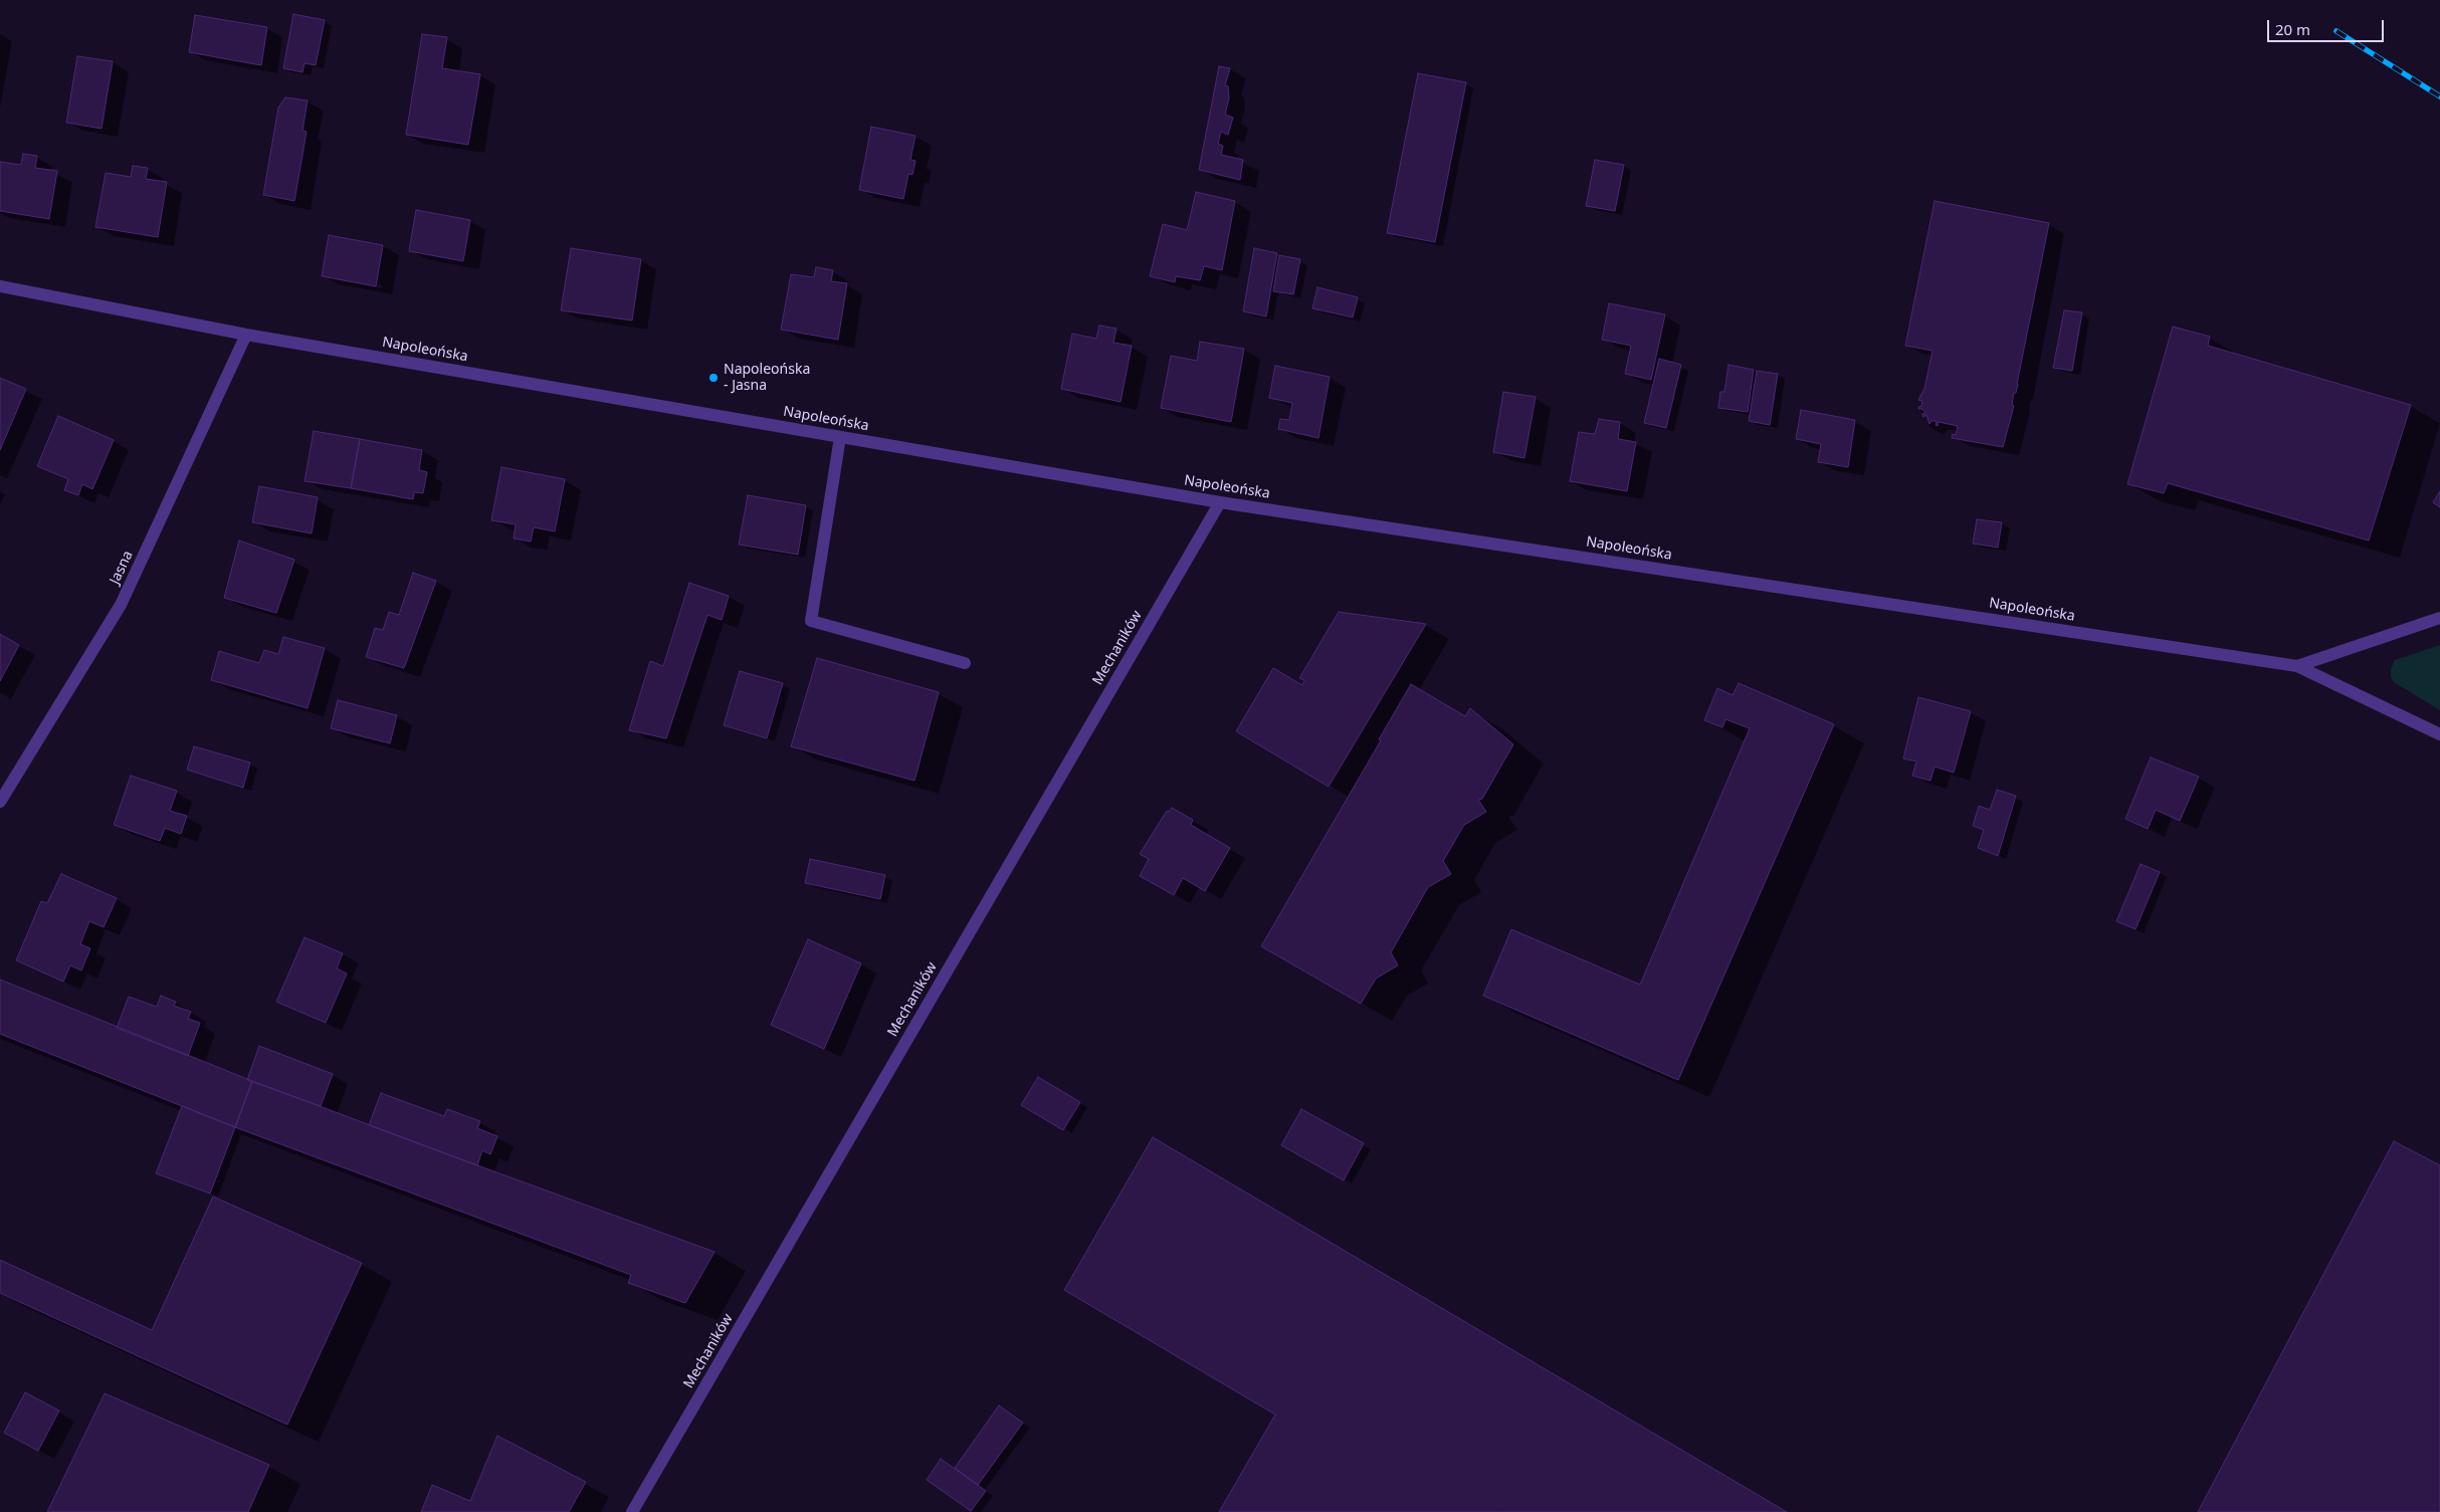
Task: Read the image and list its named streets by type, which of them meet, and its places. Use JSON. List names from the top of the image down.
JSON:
{
  "streets": {
    "street": ["Napoleońska", "Jasna", "Mechaników"]
  },
  "crossings": [
    ["Napoleońska", "Jasna"],
    ["Napoleońska", "Mechaników"]
  ],
  "places": ["Napoleońska - Jasna"],
  "scale_bar": "20 m"
}
